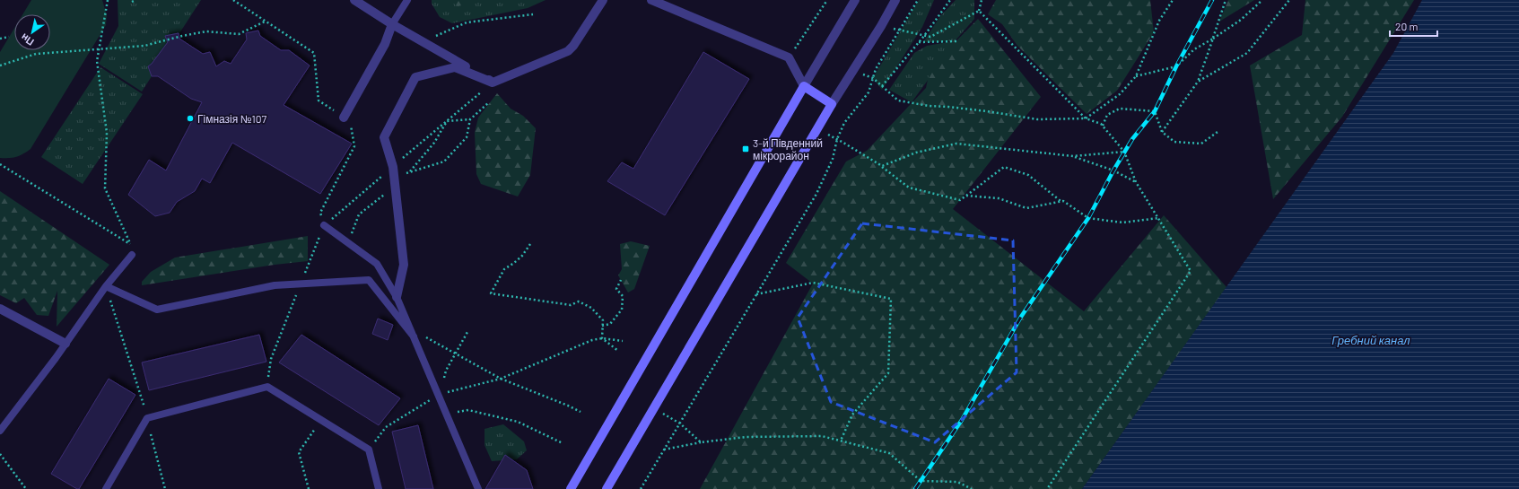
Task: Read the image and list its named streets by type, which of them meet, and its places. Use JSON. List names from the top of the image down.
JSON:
{
  "water": ["Гребний канал"],
  "places": {
    "other": ["Гімназія №107"],
    "transit": ["3-й Південний мікрорайон"]
  },
  "scale_bar": "20 m",
  "north": "bottom left"
}
